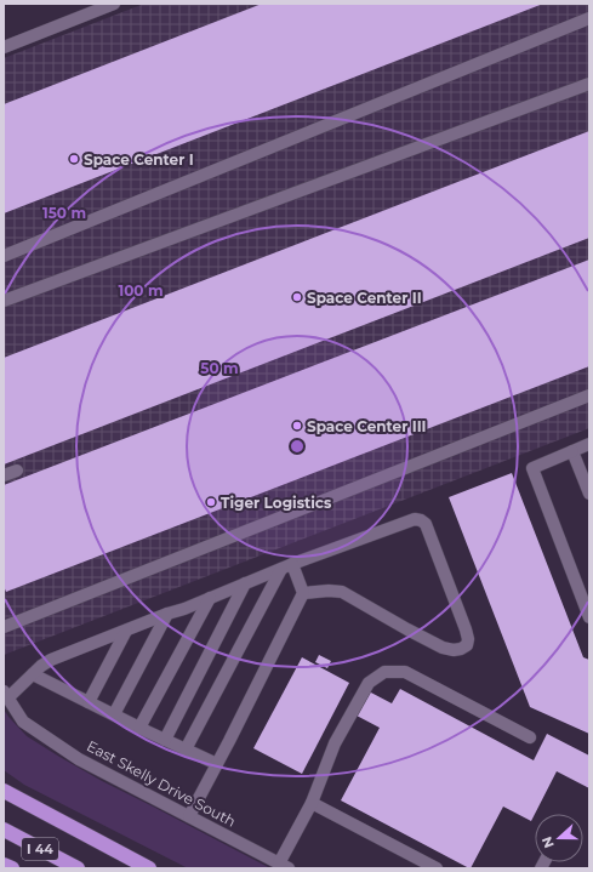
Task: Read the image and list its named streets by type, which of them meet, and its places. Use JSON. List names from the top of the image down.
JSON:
{
  "streets": {
    "highway": ["I 44"],
    "street": ["East Skelly Drive South"]
  },
  "places": [
    "Space Center I",
    "Space Center II",
    "Space Center III",
    "Tiger Logistics"
  ],
  "north": "left",
  "rings": ["150 m", "100 m", "50 m"]
}
